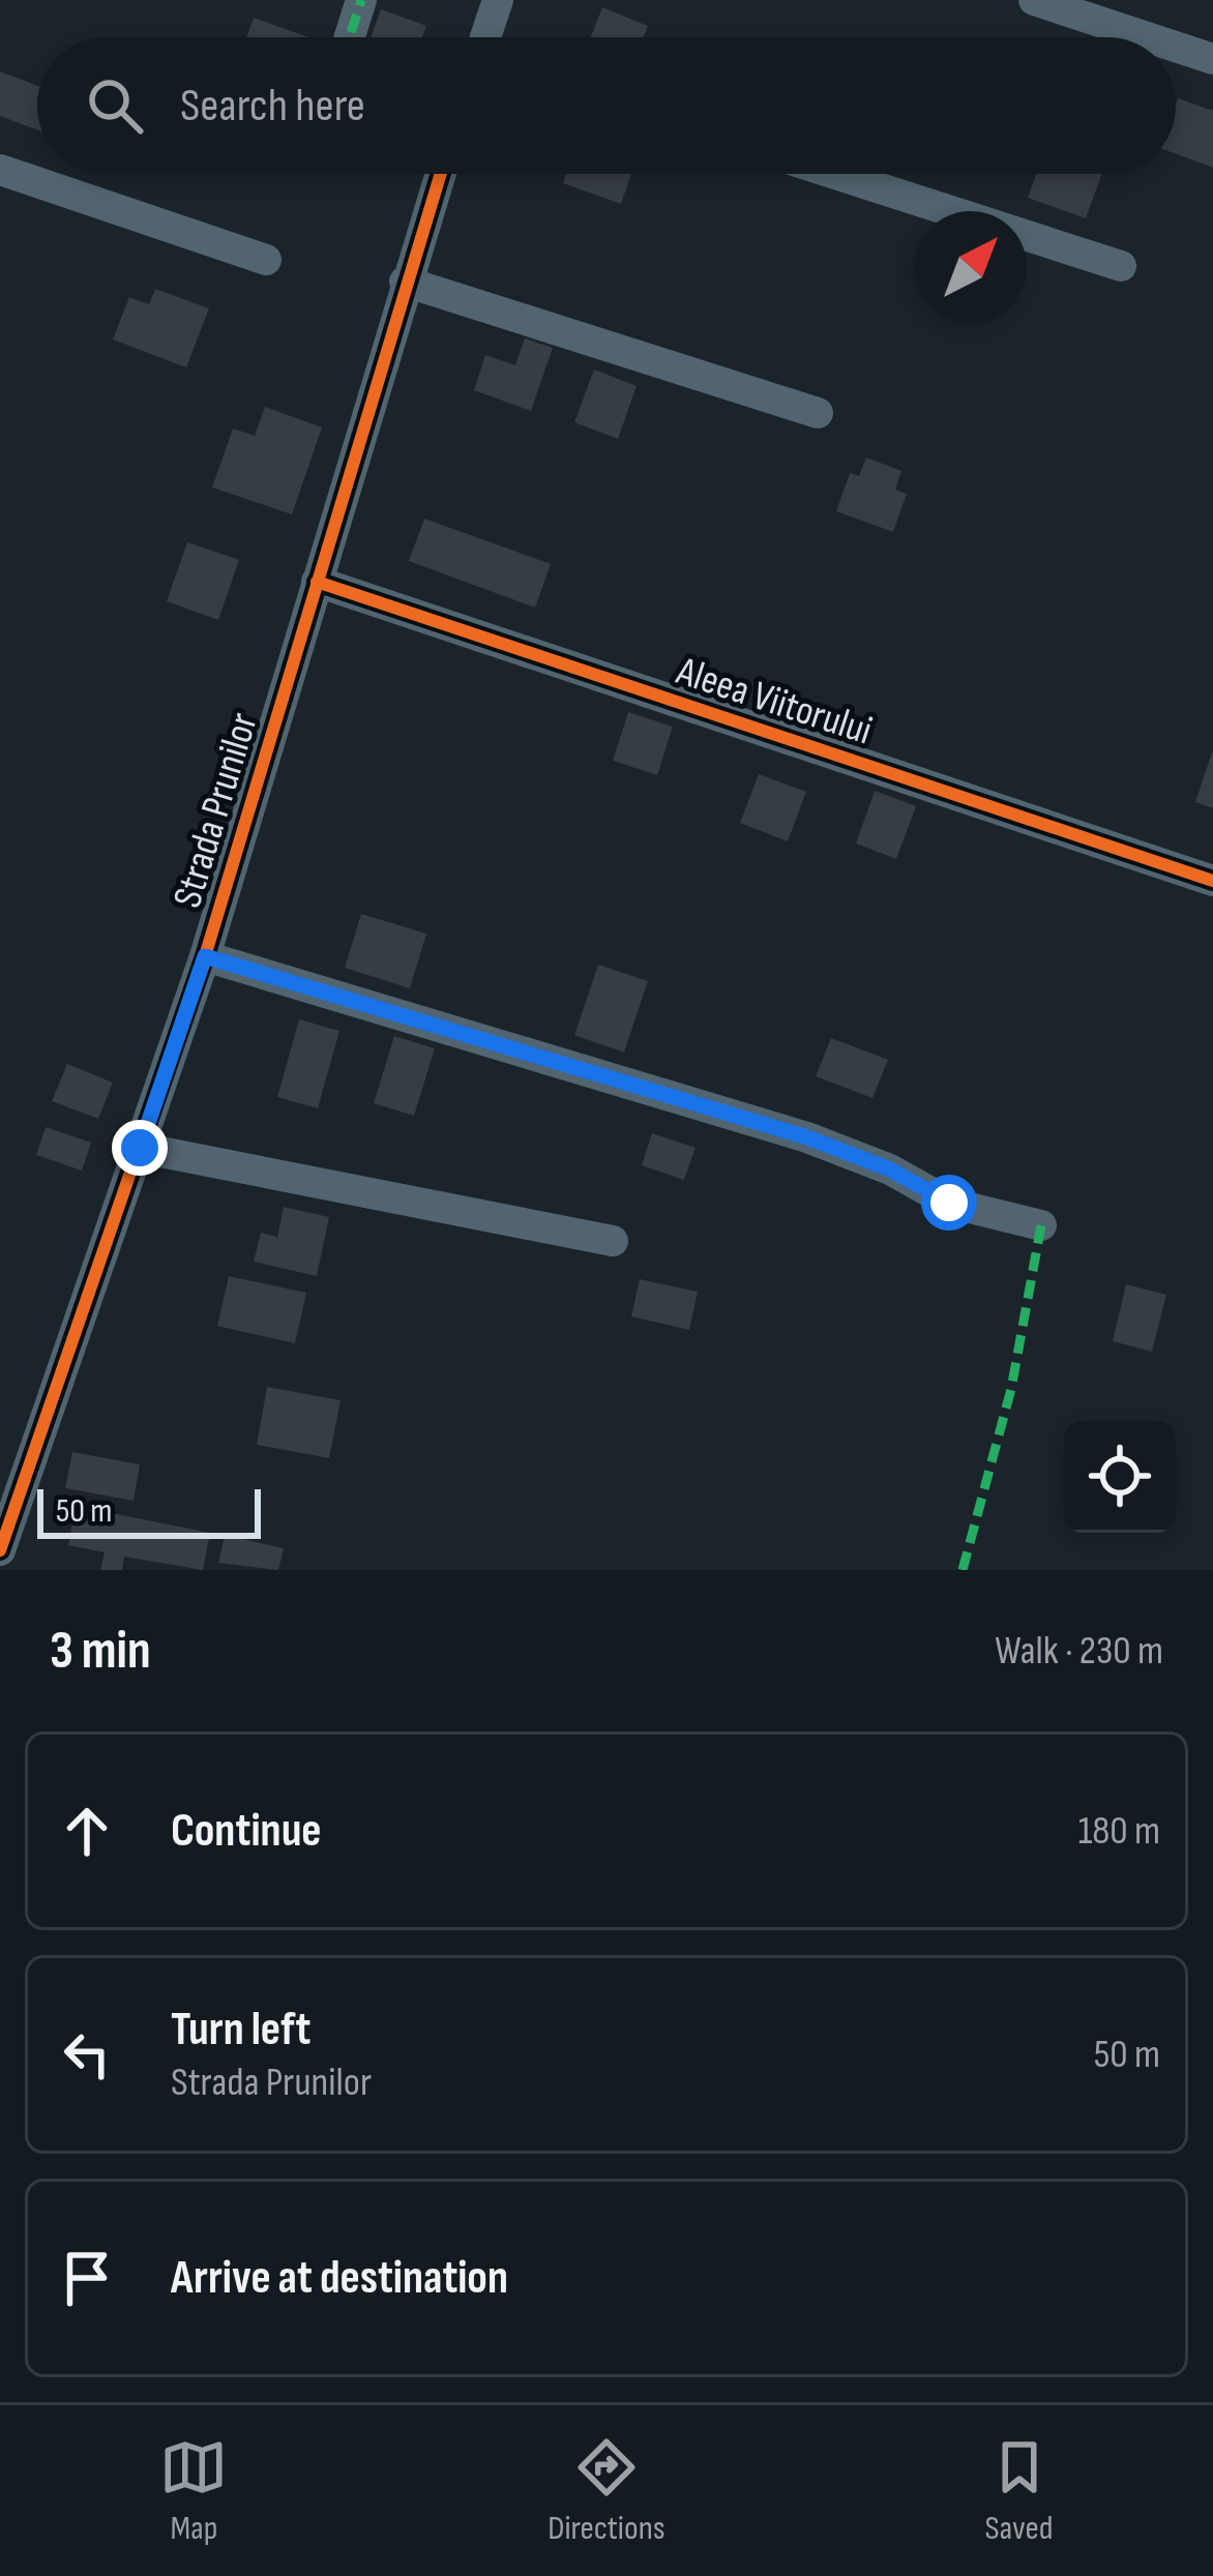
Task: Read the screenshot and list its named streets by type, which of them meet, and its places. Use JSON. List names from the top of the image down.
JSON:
{
  "streets": {
    "street": ["Aleea Viitorului", "Strada Prunilor"]
  },
  "crossings": [
    ["Aleea Viitorului", "Strada Prunilor"]
  ],
  "scale_bar": "50 m",
  "north": "top right",
  "page": {
    "search": "Search here",
    "scale": "50 m",
    "heading": ["3 min", "Walk · 230 m"],
    "list": [
      ["Continue", "180 m"],
      ["Turn left", "Strada Prunilor", "50 m"],
      "Arrive at destination"
    ],
    "nav": ["Map", "Directions", "Saved"]
  }
}
